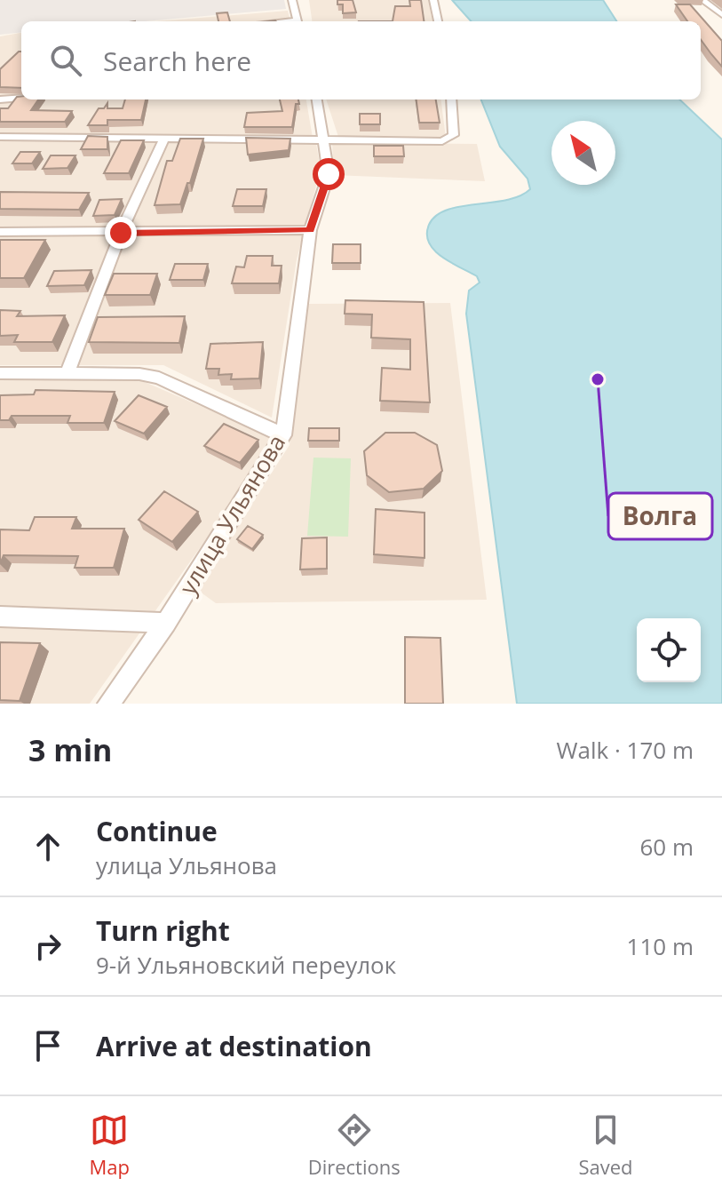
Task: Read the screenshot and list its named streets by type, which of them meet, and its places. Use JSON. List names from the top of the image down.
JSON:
{
  "streets": {
    "street": ["улица Ульянова"]
  },
  "places": ["Волга"],
  "north": "top left",
  "page": {
    "search": "Search here",
    "heading": ["3 min", "Walk · 170 m"],
    "list": [
      ["Continue", "улица Ульянова", "60 m"],
      ["Turn right", "9-й Ульяновский переулок", "110 m"],
      "Arrive at destination"
    ],
    "nav": ["Map", "Directions", "Saved"]
  }
}
